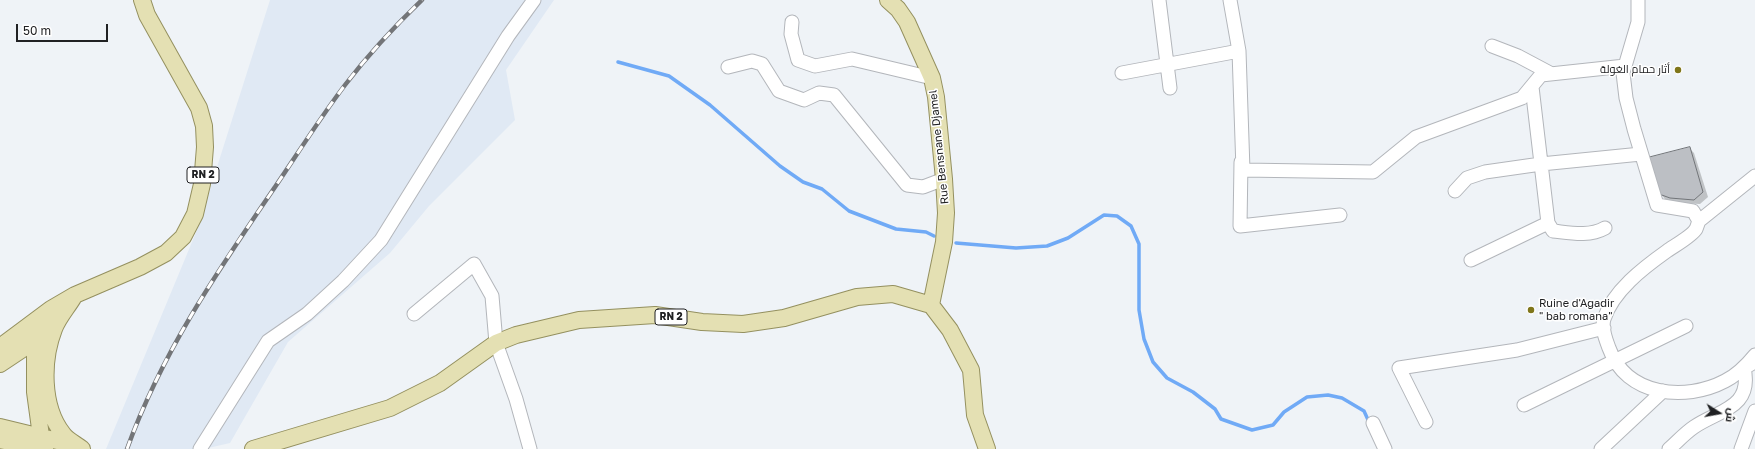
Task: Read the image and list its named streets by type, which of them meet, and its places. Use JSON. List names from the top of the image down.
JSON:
{
  "streets": {
    "main road": ["Rue Bensnane Djamel", "RN 2"]
  },
  "crossings": [
    ["Rue Bensnane Djamel", "RN 2"]
  ],
  "places": ["أثار حمام الغولة", "Ruine d'Agadir \" bab romana\""],
  "scale_bar": "50 m",
  "north": "right"
}
